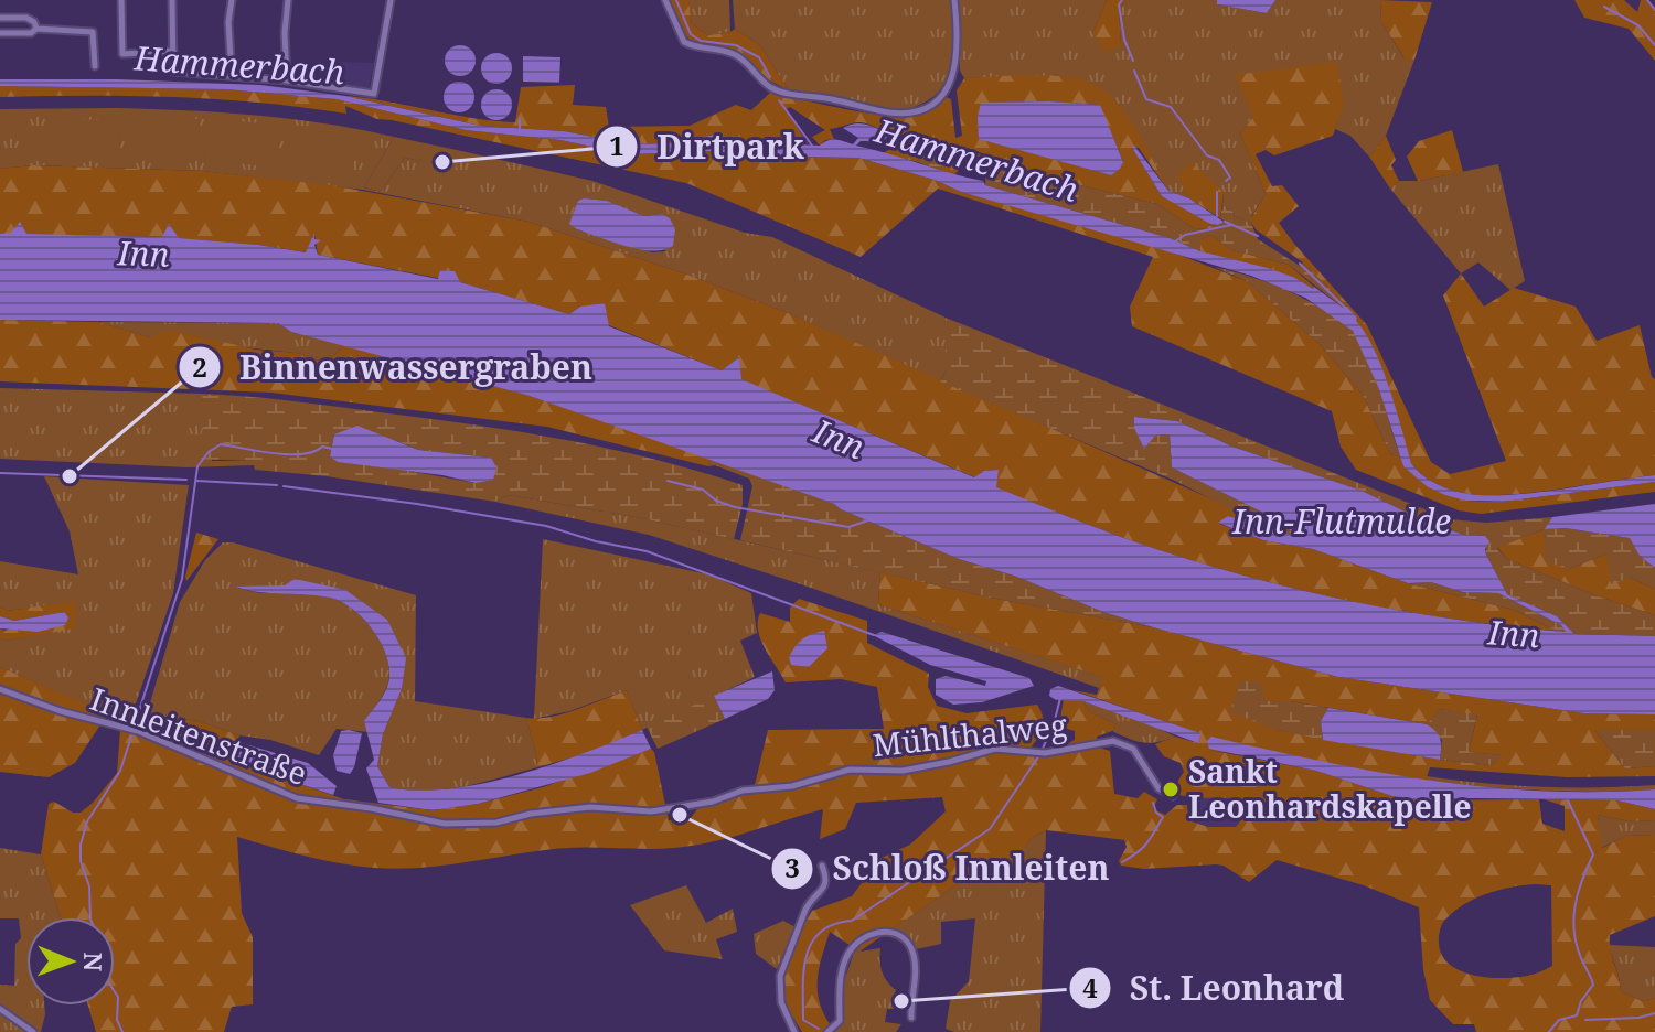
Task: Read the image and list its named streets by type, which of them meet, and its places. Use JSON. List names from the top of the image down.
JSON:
{
  "streets": {
    "street": ["Mühlthalweg", "Innleitenstraße"]
  },
  "crossings": [
    ["Mühlthalweg", "Innleitenstraße"]
  ],
  "water": ["Hammerbach", "Inn", "Inn-Flutmulde"],
  "places": [
    "Dirtpark",
    "Binnenwassergraben",
    "Sankt Leonhardskapelle",
    "Schloß Innleiten",
    "St. Leonhard"
  ],
  "north": "right"
}
